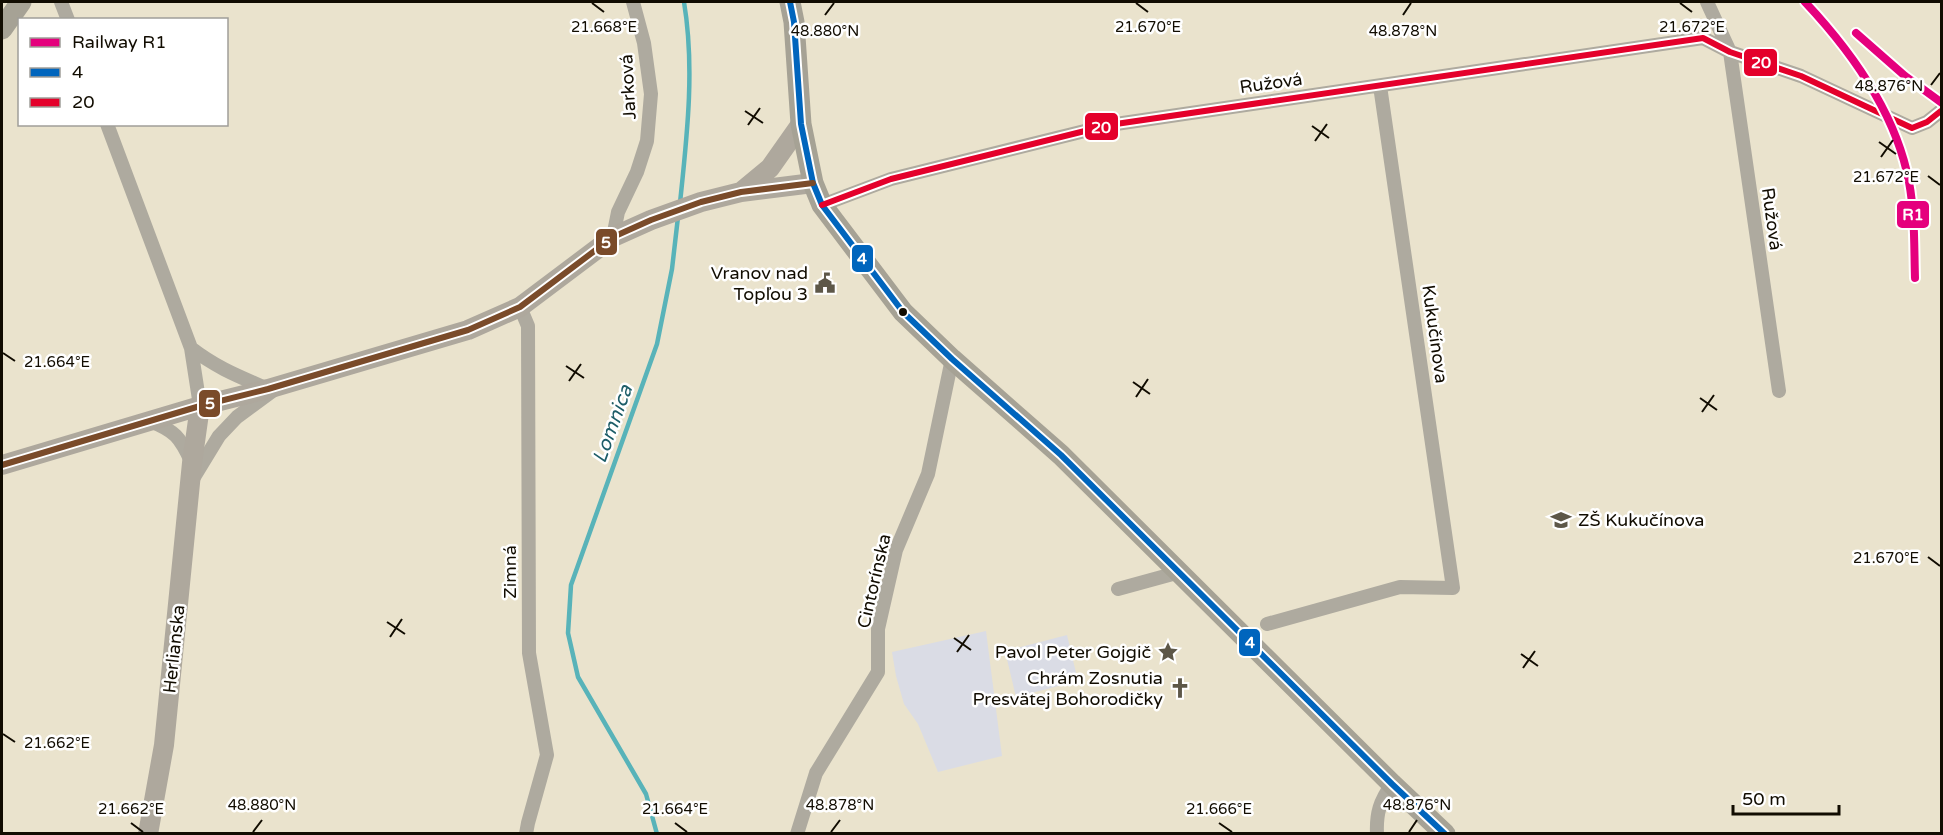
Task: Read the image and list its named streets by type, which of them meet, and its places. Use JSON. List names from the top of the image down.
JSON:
{
  "streets": {
    "main road": ["Herlianska"],
    "street": [
      "Ružová",
      "Jarková",
      "Kukučínova",
      "Zimná",
      "Cintorínska"
    ]
  },
  "crossings": [
    ["Ružová", "Kukučínova"]
  ],
  "water": ["Lomnica"],
  "places": {
    "public building": ["Vranov nad Topľou 3"],
    "school or university": ["ZŠ Kukučínova"],
    "place": ["Pavol Peter Gojgič"],
    "church": ["Chrám Zosnutia Presvätej Bohorodičky"]
  },
  "lines": [
    "rail line R1",
    "transit line 4",
    "transit line 20",
    "transit line 5"
  ],
  "legend": ["Railway R1", "4", "20"],
  "scale_bar": "50 m",
  "coordinates": [
    "21.668°E",
    "21.670°E",
    "21.672°E",
    "48.880°N",
    "48.878°N",
    "48.876°N",
    "21.664°E",
    "21.662°E",
    "21.666°E"
  ]
}
